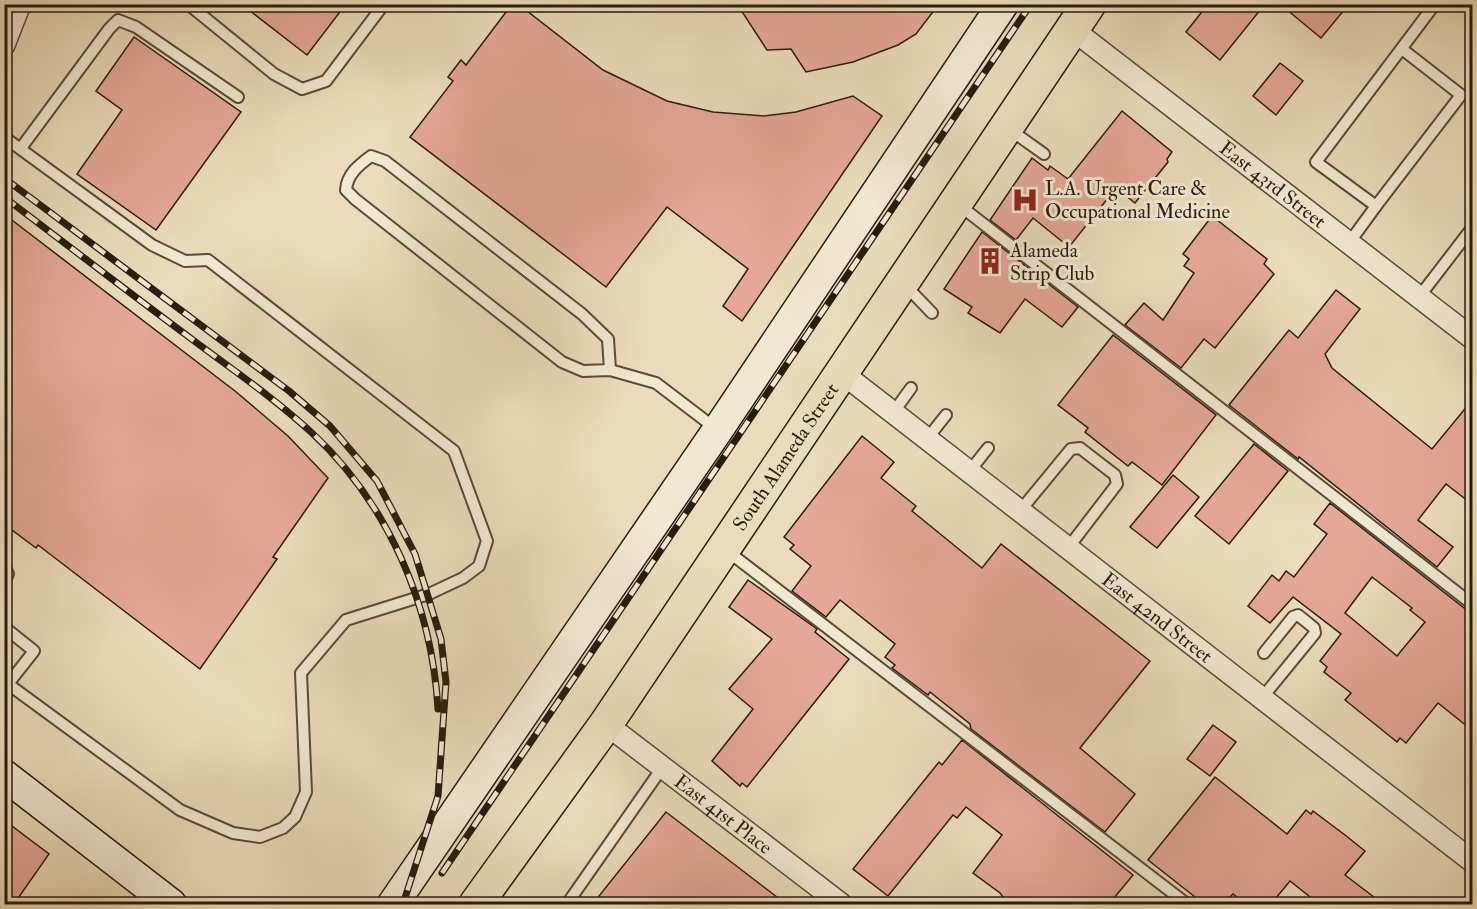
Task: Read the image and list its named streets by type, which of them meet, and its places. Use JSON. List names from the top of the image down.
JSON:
{
  "streets": {
    "main road": ["South Alameda Street"],
    "street": ["East 43rd Street", "East 42nd Street", "East 41st Place"]
  },
  "crossings": [
    ["East 43rd Street", "South Alameda Street"],
    ["South Alameda Street", "East 42nd Street"],
    ["South Alameda Street", "East 41st Place"]
  ],
  "places": {
    "hospital": ["L.A. Urgent Care & Occupational Medicine"],
    "building": ["Alameda Strip Club"]
  }
}
